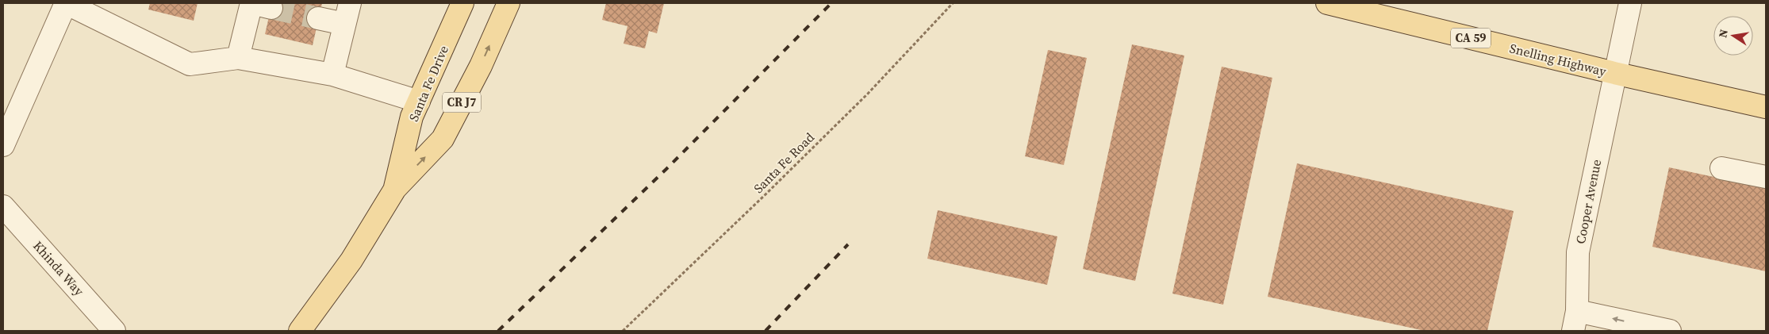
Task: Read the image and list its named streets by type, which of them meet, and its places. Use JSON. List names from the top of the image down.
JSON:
{
  "streets": {
    "main road": [
      "CA 59",
      "Snelling Highway",
      "Santa Fe Drive",
      "CR J7"
    ],
    "street": ["Cooper Avenue", "Khinda Way"],
    "path": ["Santa Fe Road"]
  },
  "crossings": [
    ["Snelling Highway", "Cooper Avenue"]
  ],
  "north": "left"
}
